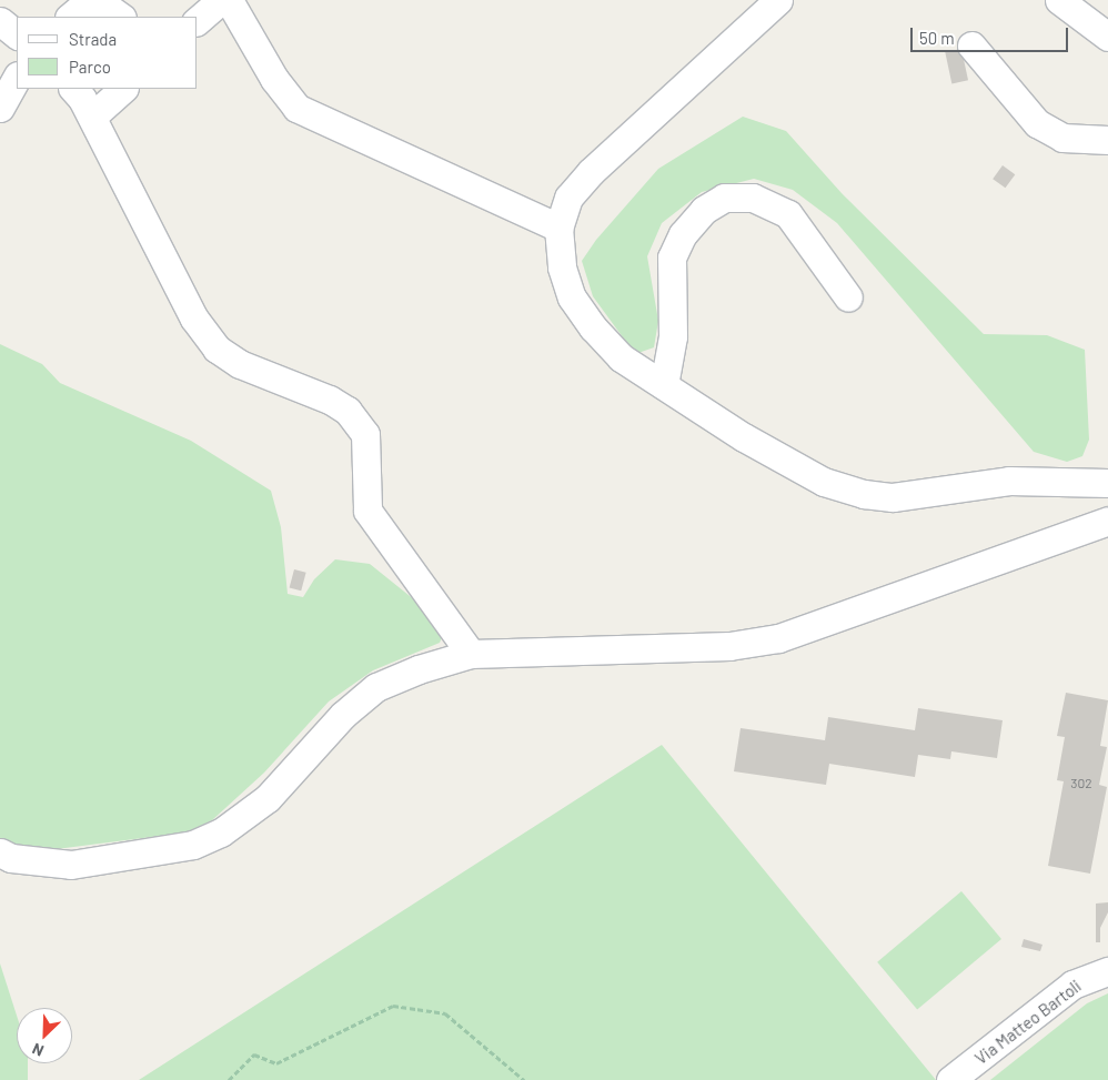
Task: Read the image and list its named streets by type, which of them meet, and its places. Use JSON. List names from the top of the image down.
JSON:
{
  "streets": {
    "street": ["Via Matteo Bartoli"]
  },
  "house_numbers": ["302"],
  "legend": ["Strada", "Parco"],
  "scale_bar": "50 m",
  "north": "bottom left"
}
